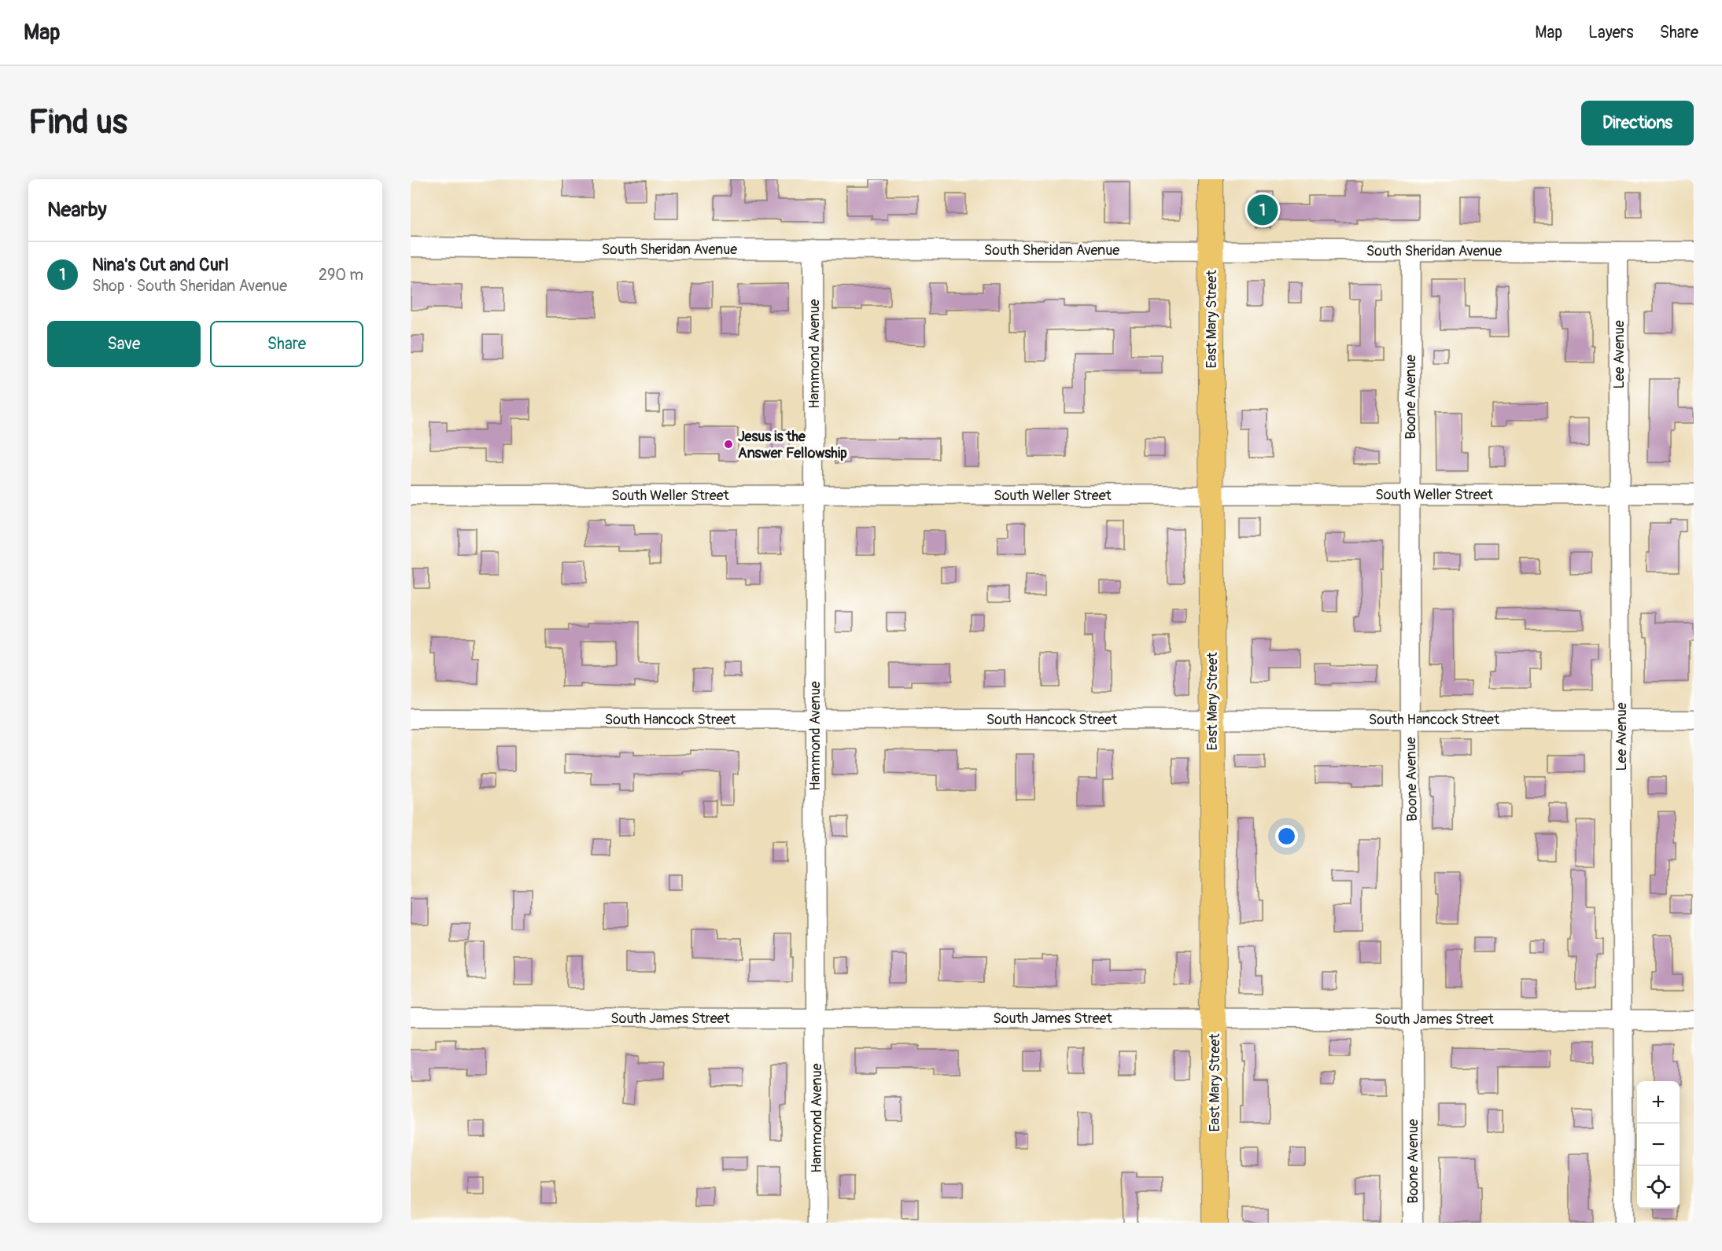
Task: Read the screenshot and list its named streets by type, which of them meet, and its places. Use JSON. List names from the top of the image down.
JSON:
{
  "streets": {
    "main road": ["East Mary Street"],
    "street": [
      "South Sheridan Avenue",
      "Hammond Avenue",
      "Lee Avenue",
      "Boone Avenue",
      "South Weller Street",
      "South Hancock Street",
      "South James Street"
    ]
  },
  "crossings": [
    ["South Sheridan Avenue", "East Mary Street"],
    ["South Sheridan Avenue", "Hammond Avenue"],
    ["South Sheridan Avenue", "Lee Avenue"],
    ["South Sheridan Avenue", "Boone Avenue"],
    ["East Mary Street", "South Weller Street"],
    ["East Mary Street", "South Hancock Street"],
    ["East Mary Street", "South James Street"],
    ["Hammond Avenue", "South Weller Street"],
    ["Hammond Avenue", "South Hancock Street"],
    ["Hammond Avenue", "South James Street"],
    ["Lee Avenue", "South Weller Street"],
    ["Lee Avenue", "South Hancock Street"],
    ["Lee Avenue", "South James Street"],
    ["Boone Avenue", "South Weller Street"],
    ["Boone Avenue", "South Hancock Street"],
    ["Boone Avenue", "South James Street"]
  ],
  "places": ["Jesus is the Answer Fellowship"],
  "page": {
    "header": "Map",
    "nav": ["Map", "Layers", "Share"],
    "buttons": [
      "Directions",
      ["Save", "Share"]
    ],
    "title": "Find us",
    "heading": "Nearby",
    "pins": "1",
    "list": [
      {
        "mark": "1",
        "name": "Nina's Cut and Curl",
        "note": "Shop · South Sheridan Avenue",
        "value": "290 m"
      }
    ],
    "map_buttons": ["+", "−"]
  }
}
